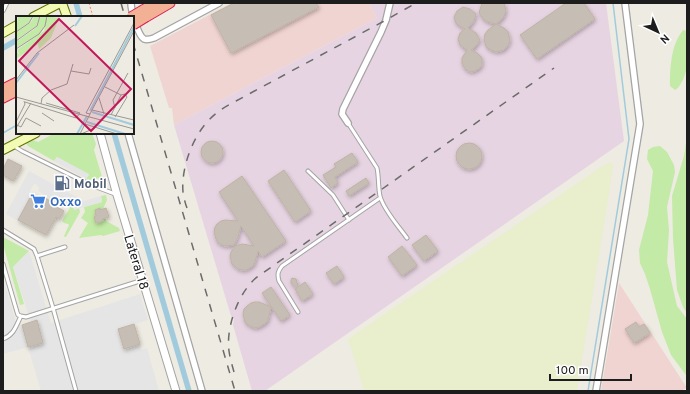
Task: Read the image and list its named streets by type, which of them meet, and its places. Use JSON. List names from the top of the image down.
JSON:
{
  "streets": {
    "street": ["Lateral 18"]
  },
  "places": {
    "fuel station": ["Mobil"],
    "supermarket": ["Oxxo"]
  },
  "scale_bar": "100 m",
  "north": "bottom right"
}
